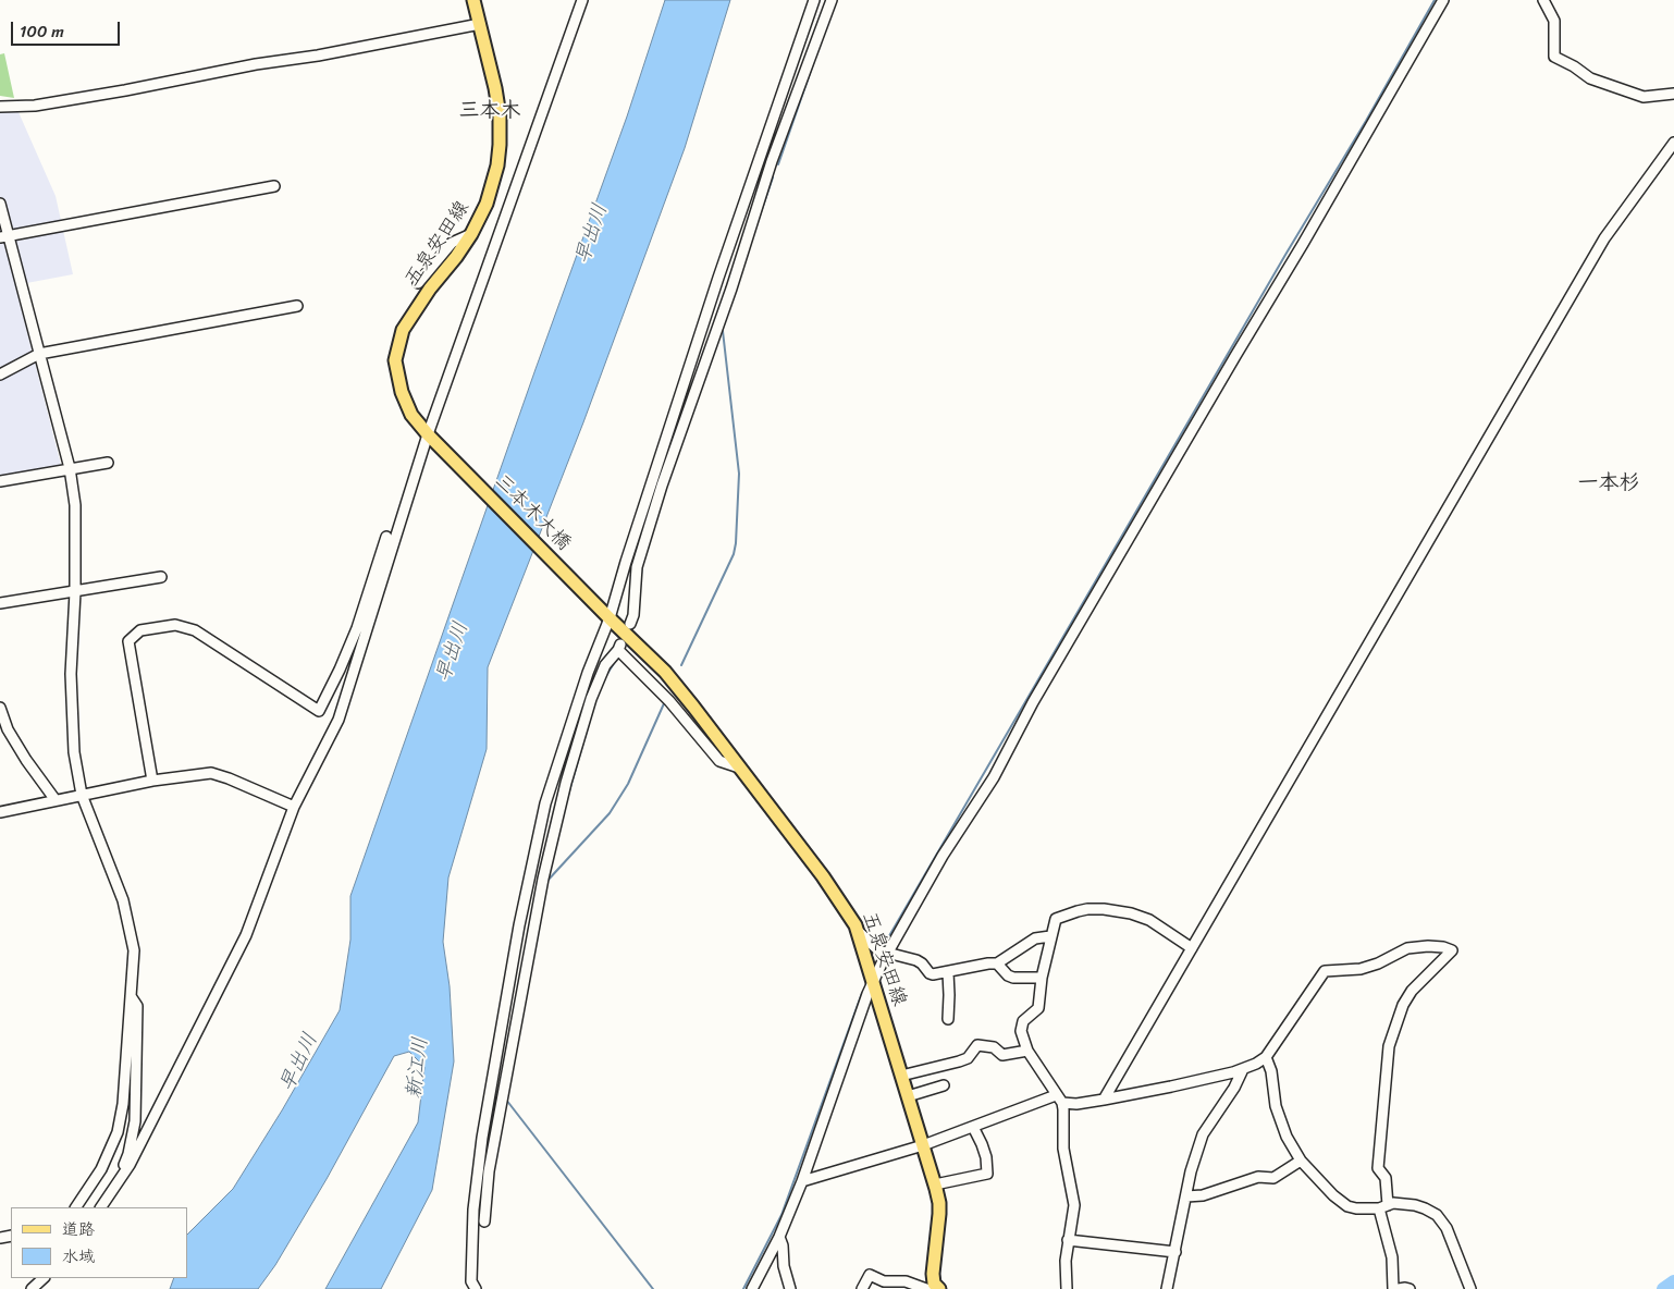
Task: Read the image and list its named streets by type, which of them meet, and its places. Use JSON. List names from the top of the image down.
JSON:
{
  "streets": {
    "main road": ["五泉安田線", "三本木大橋"]
  },
  "crossings": [
    ["五泉安田線", "三本木大橋"]
  ],
  "districts": ["三本木", "一本杉"],
  "water": ["早出川", "新江川"],
  "legend": ["道路", "水域"],
  "scale_bar": "100 m"
}
